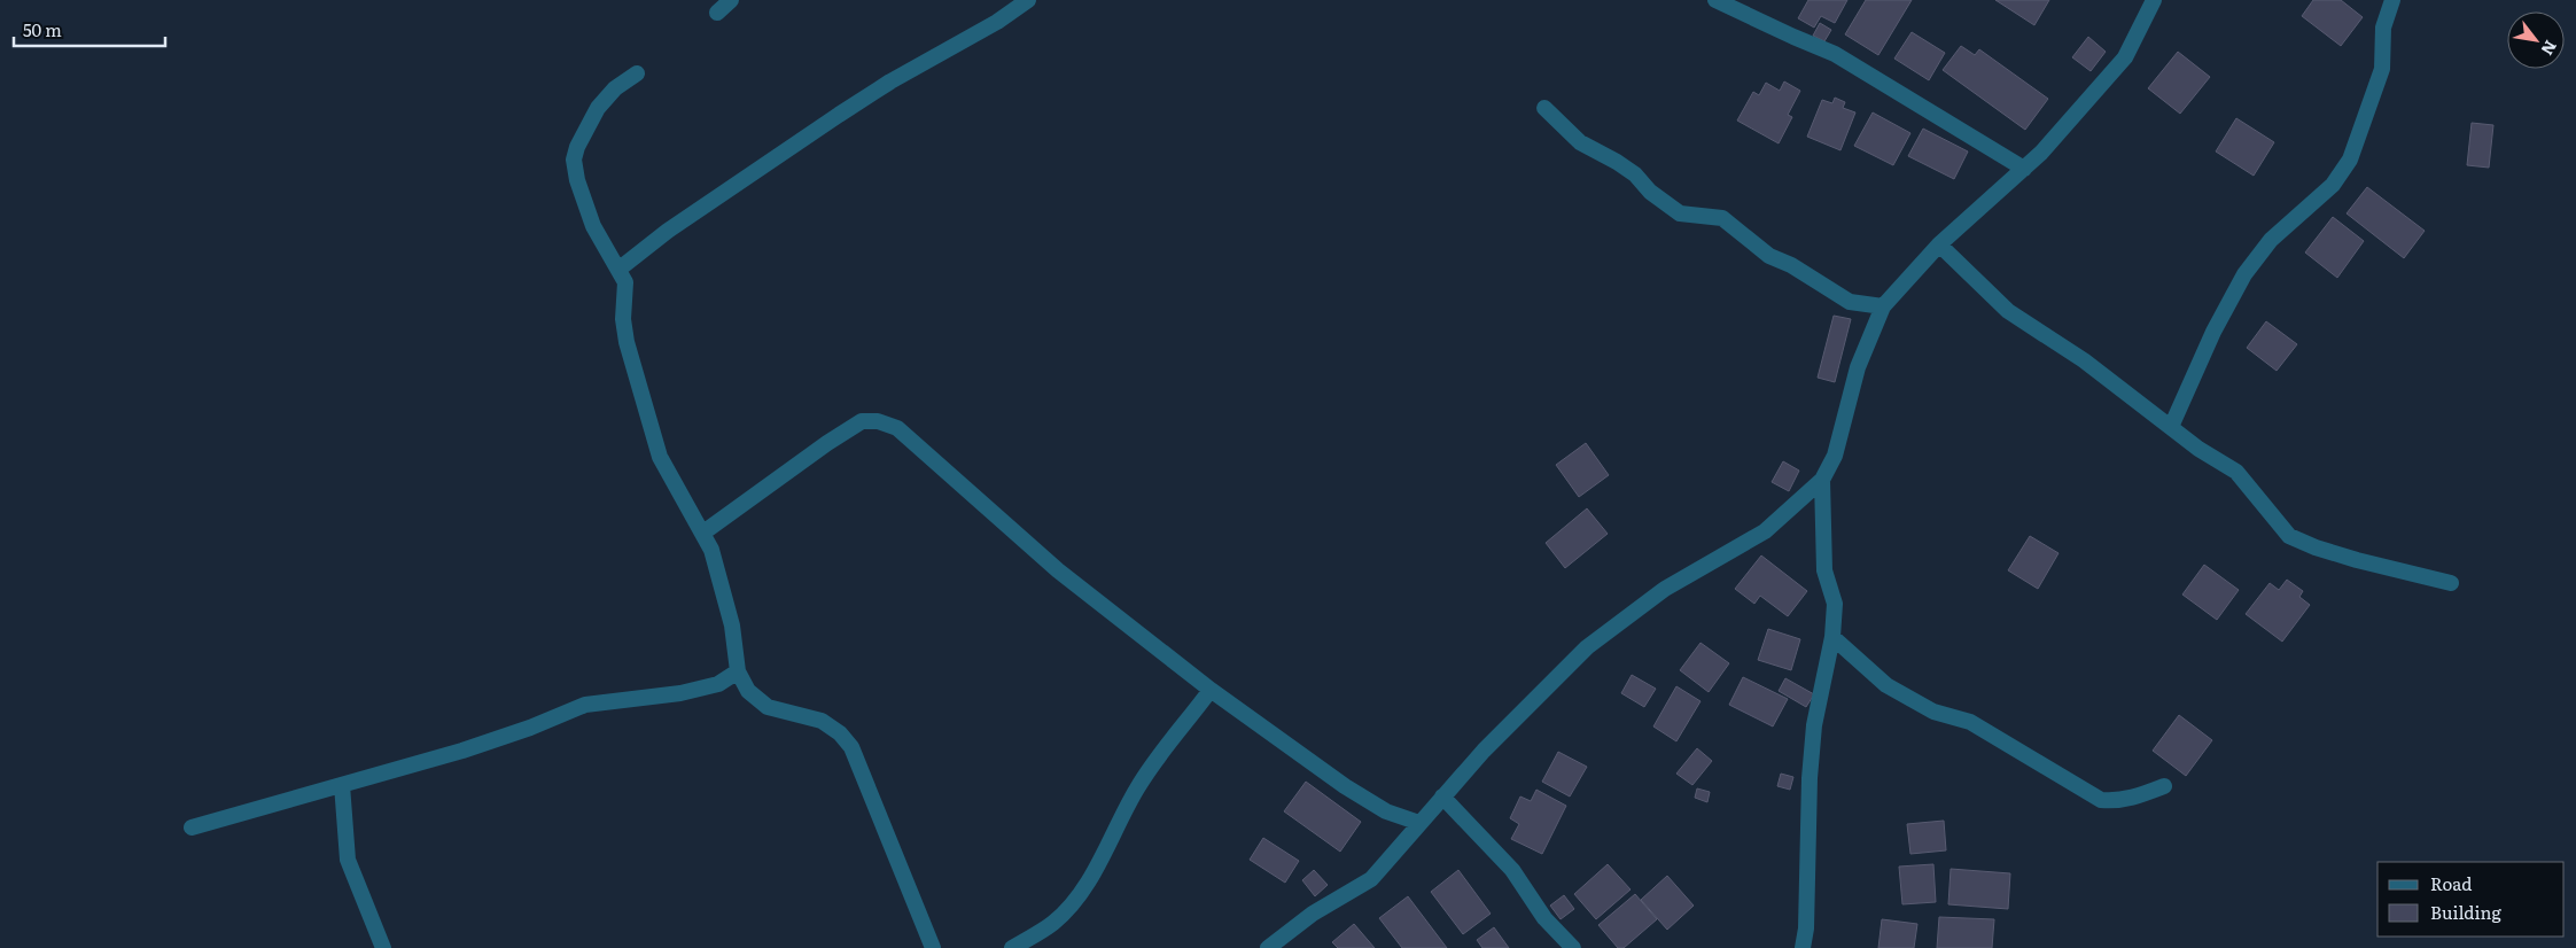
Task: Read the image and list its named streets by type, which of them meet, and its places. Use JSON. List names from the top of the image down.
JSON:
{
  "legend": ["Road", "Building"],
  "scale_bar": "50 m",
  "north": "bottom right"
}
